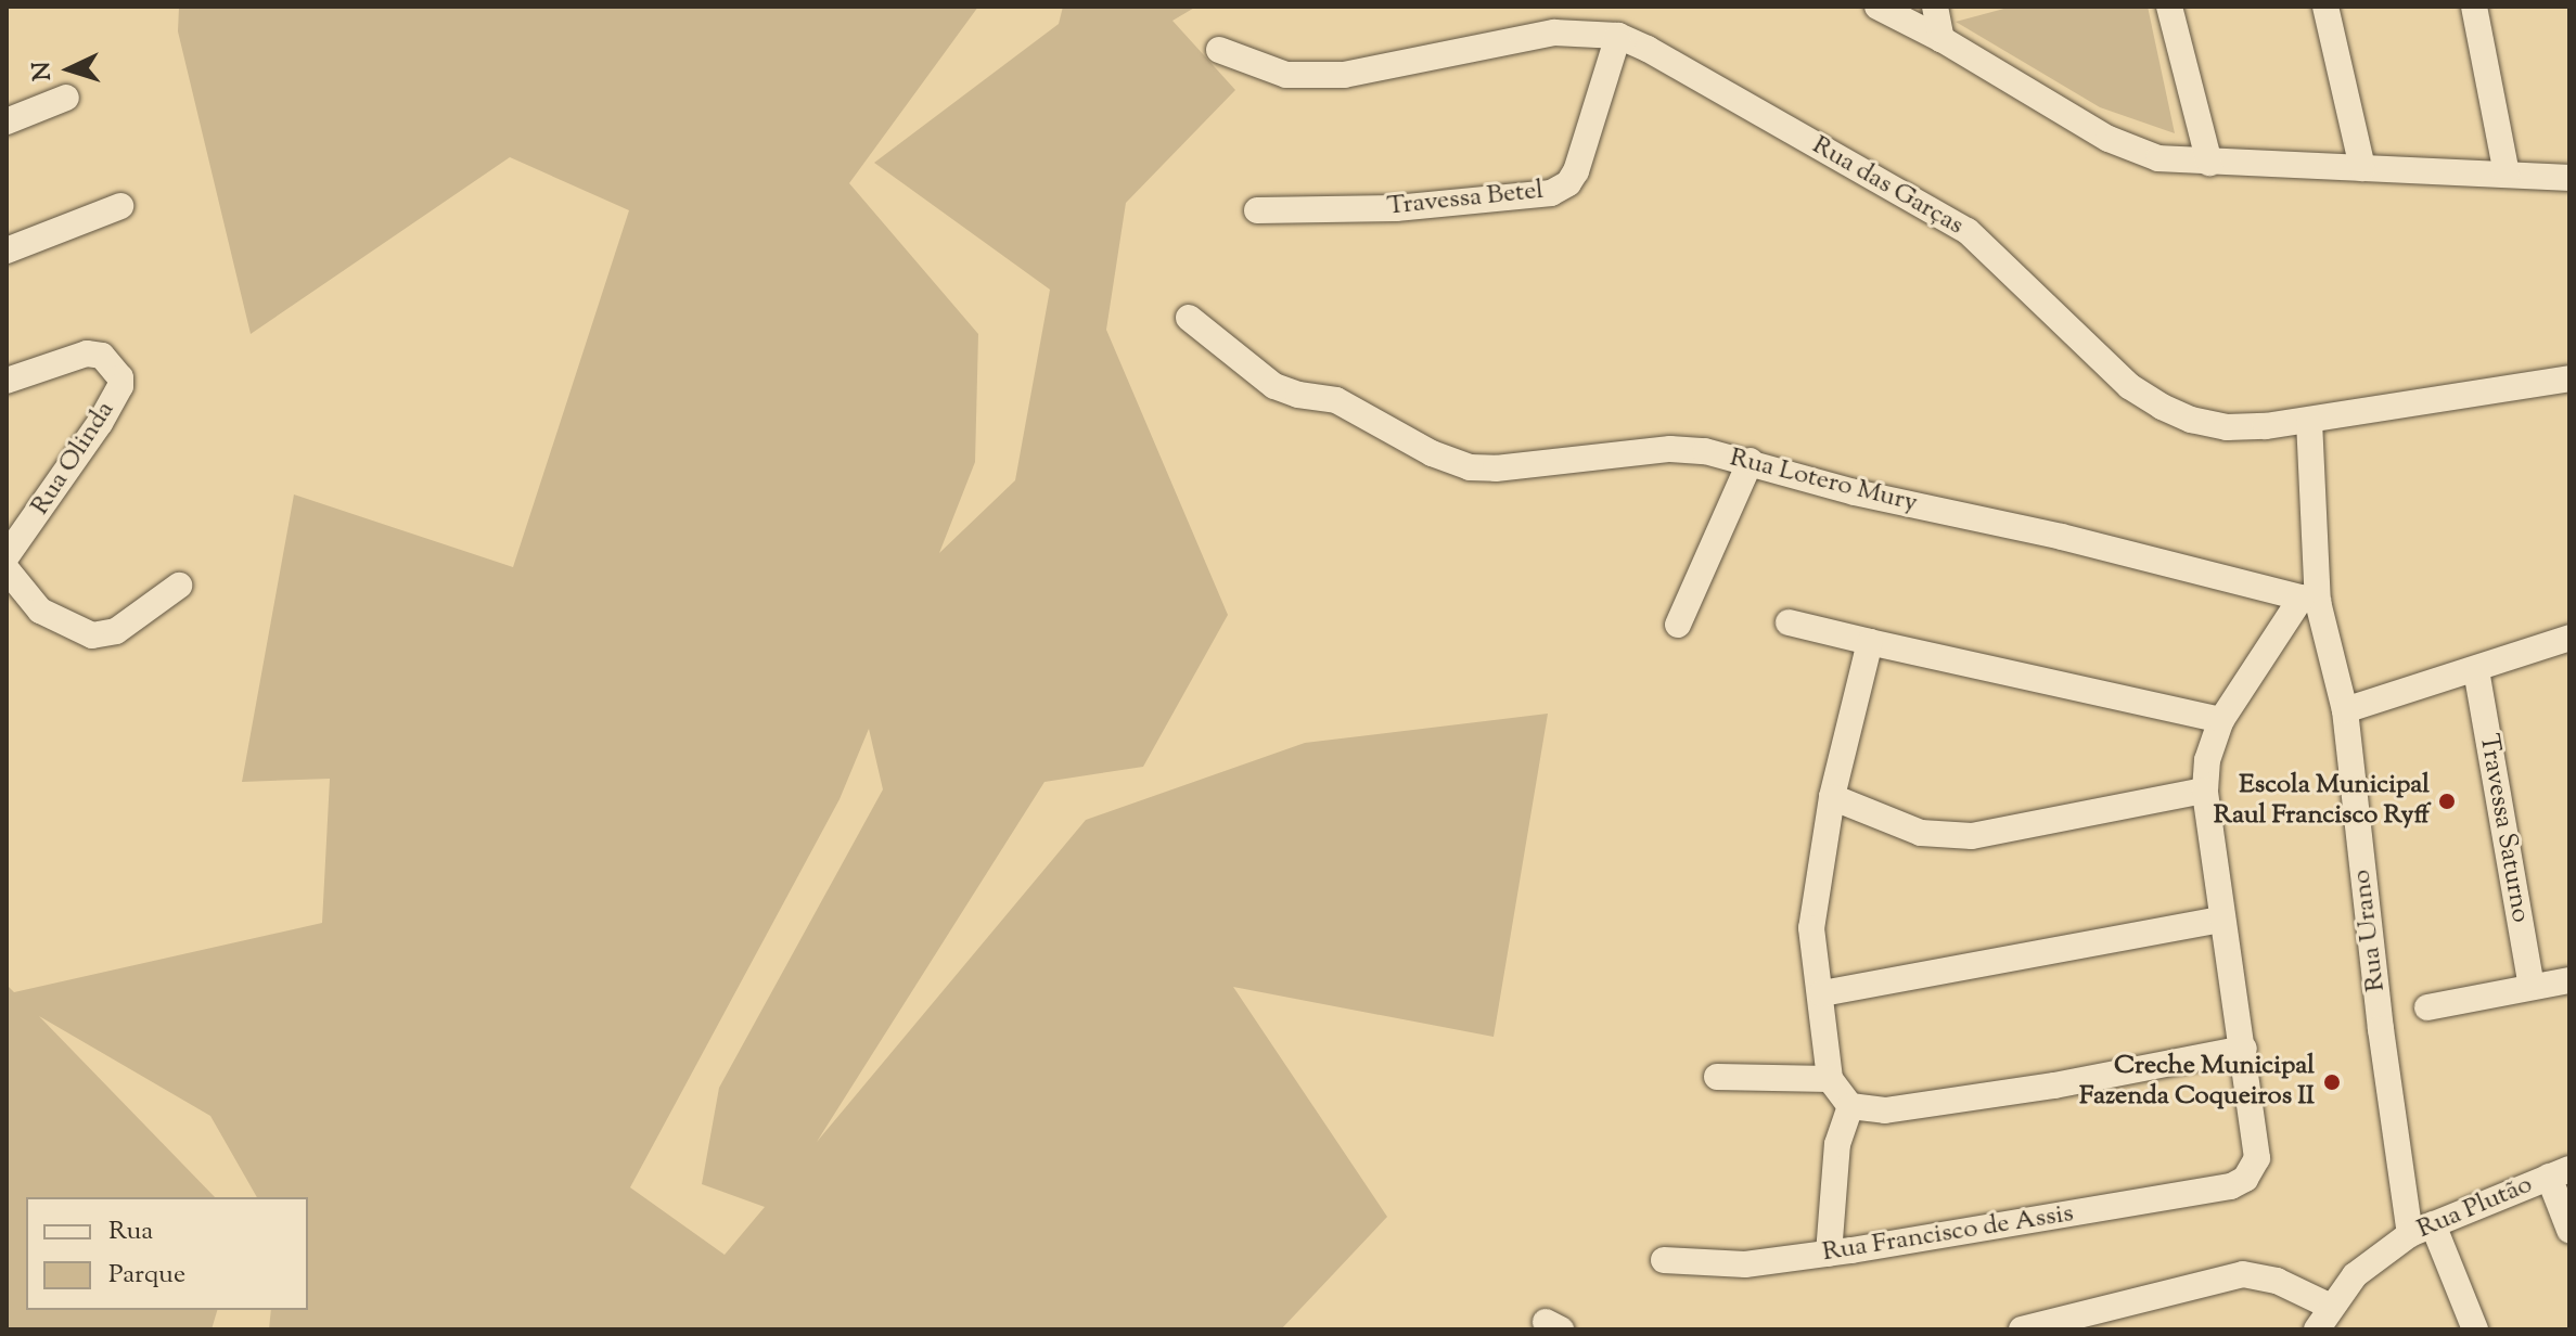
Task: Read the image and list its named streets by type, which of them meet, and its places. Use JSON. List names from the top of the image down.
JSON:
{
  "streets": {
    "street": [
      "Rua das Garças",
      "Travessa Betel",
      "Rua Olinda",
      "Rua Lotero Mury",
      "Travessa Saturno",
      "Rua Urano",
      "Rua Plutão",
      "Rua Francisco de Assis"
    ]
  },
  "crossings": [
    ["Rua das Garças", "Travessa Betel"],
    ["Rua das Garças", "Rua Urano"],
    ["Rua Lotero Mury", "Rua Urano"],
    ["Rua Urano", "Rua Plutão"]
  ],
  "places": ["Escola Municipal Raul Francisco Ryff", "Creche Municipal Fazenda Coqueiros II"],
  "legend": ["Rua", "Parque"],
  "north": "left"
}
